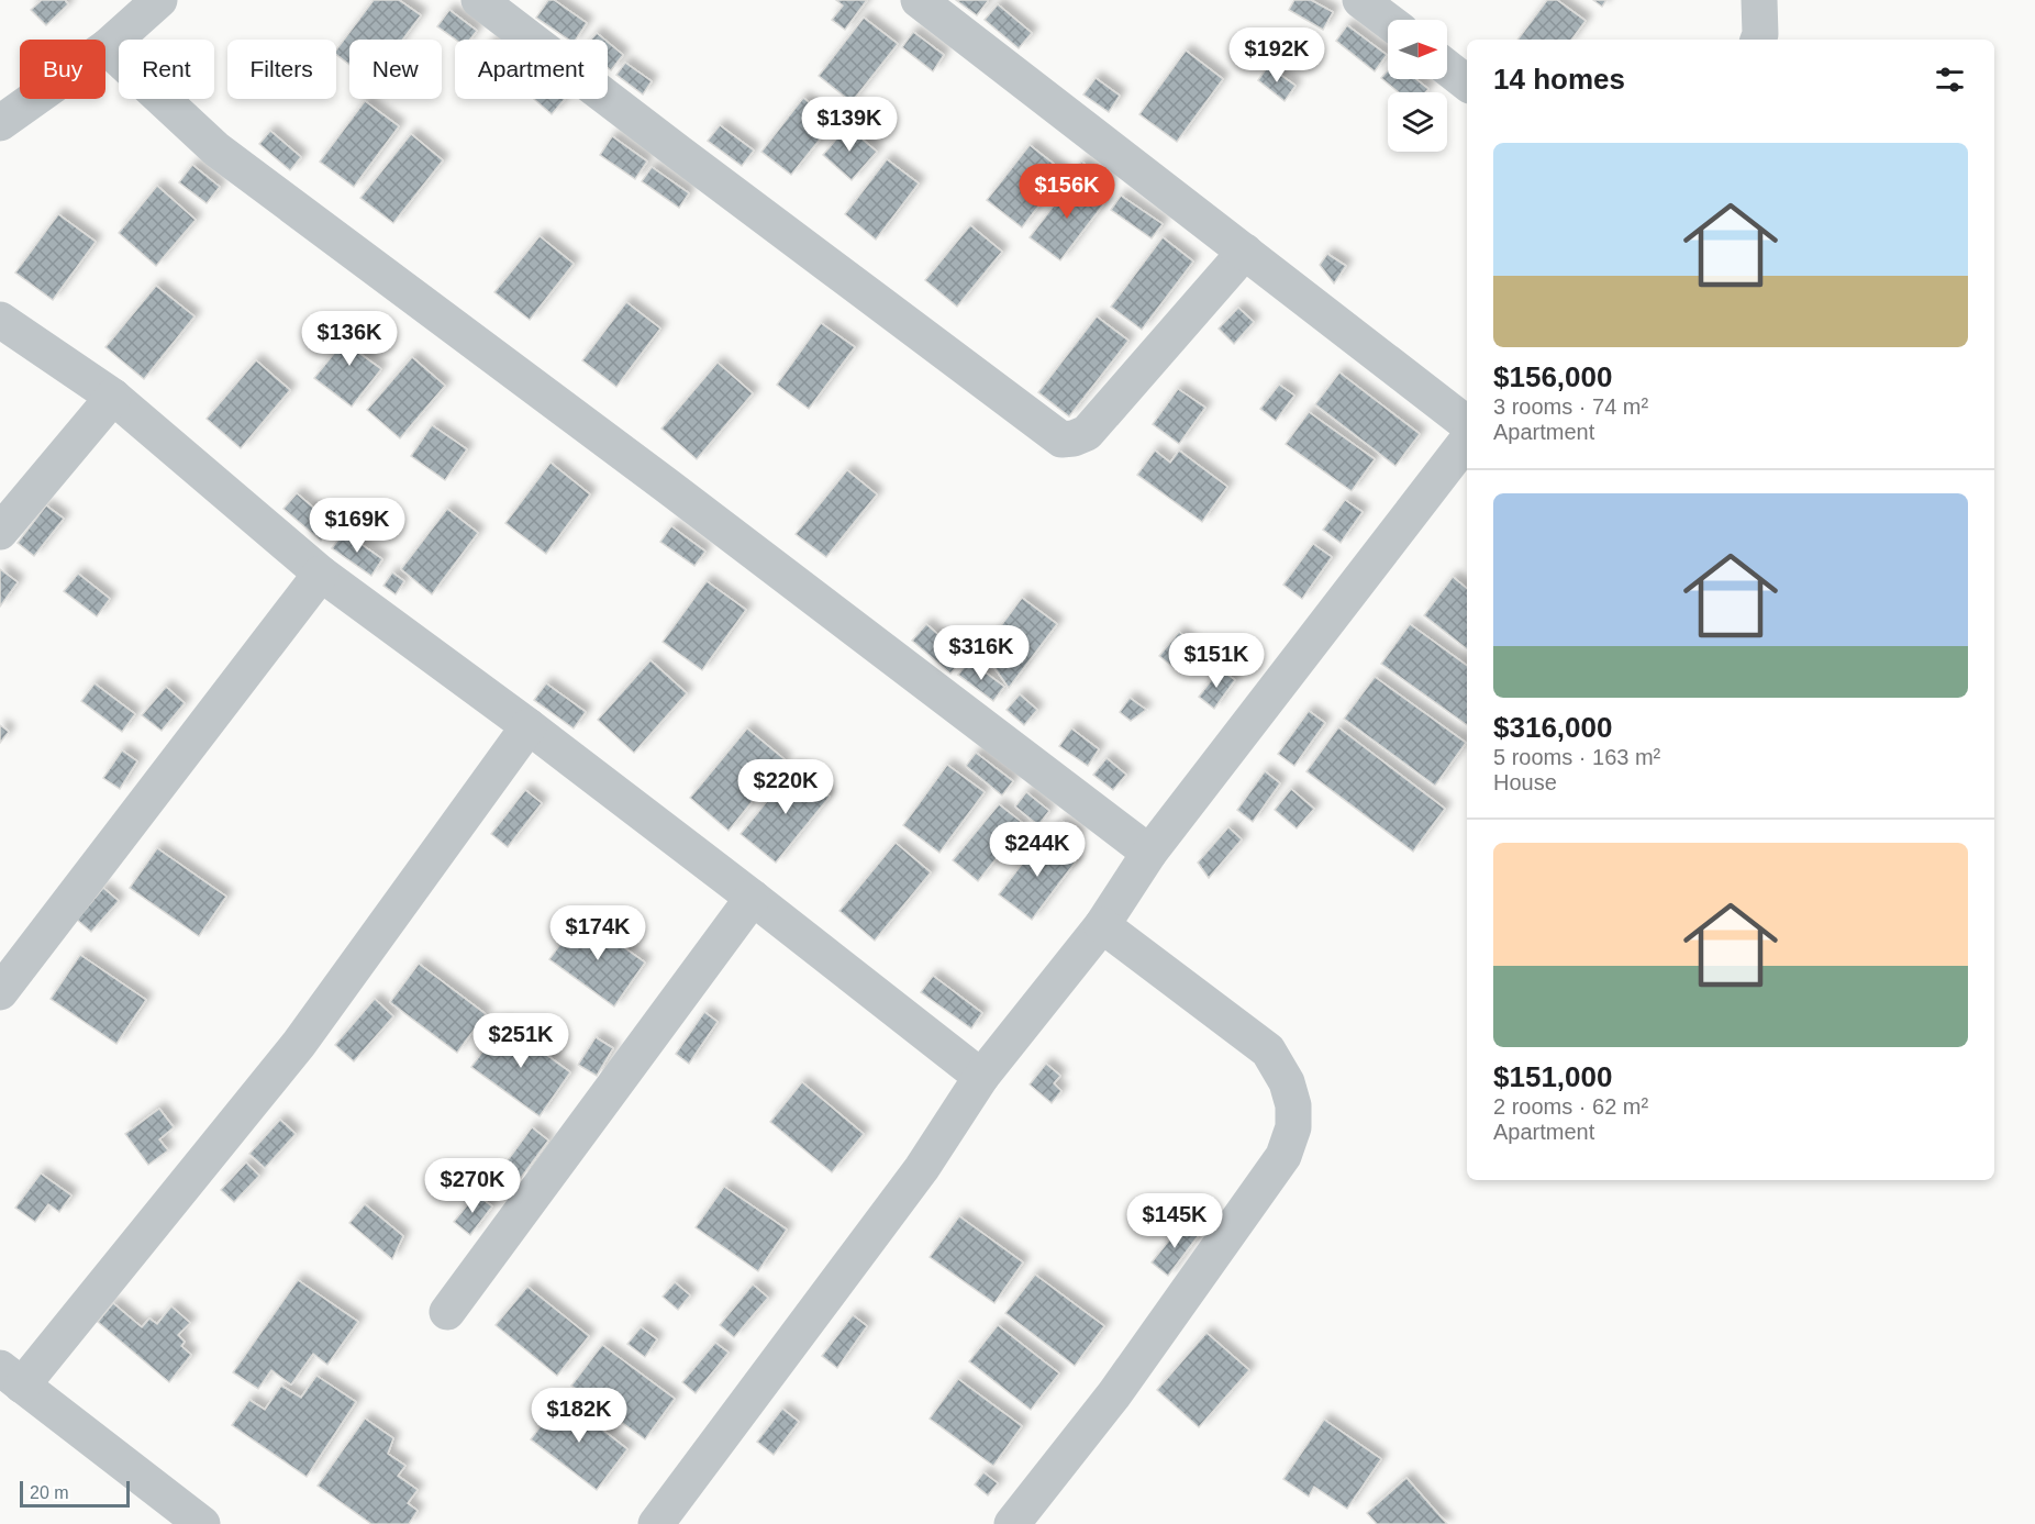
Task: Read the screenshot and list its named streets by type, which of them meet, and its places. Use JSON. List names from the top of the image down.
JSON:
{
  "scale_bar": "20 m",
  "north": "right",
  "page": {
    "price": [
      "$192K",
      "$139K",
      "$156K",
      "$136K",
      "$169K",
      "$316K",
      "$151K",
      "$220K",
      "$244K",
      "$174K",
      "$251K",
      "$270K",
      "$145K",
      "$182K"
    ],
    "chip": [
      "Buy",
      "Rent",
      "Filters",
      "New",
      "Apartment"
    ],
    "heading": "14 homes",
    "list": [
      {
        "name": "$156,000",
        "note": "3 rooms · 74 m² · Apartment"
      },
      {
        "name": "$316,000",
        "note": "5 rooms · 163 m² · House"
      },
      {
        "name": "$151,000",
        "note": "2 rooms · 62 m² · Apartment"
      }
    ],
    "scale": "20 m"
  }
}
